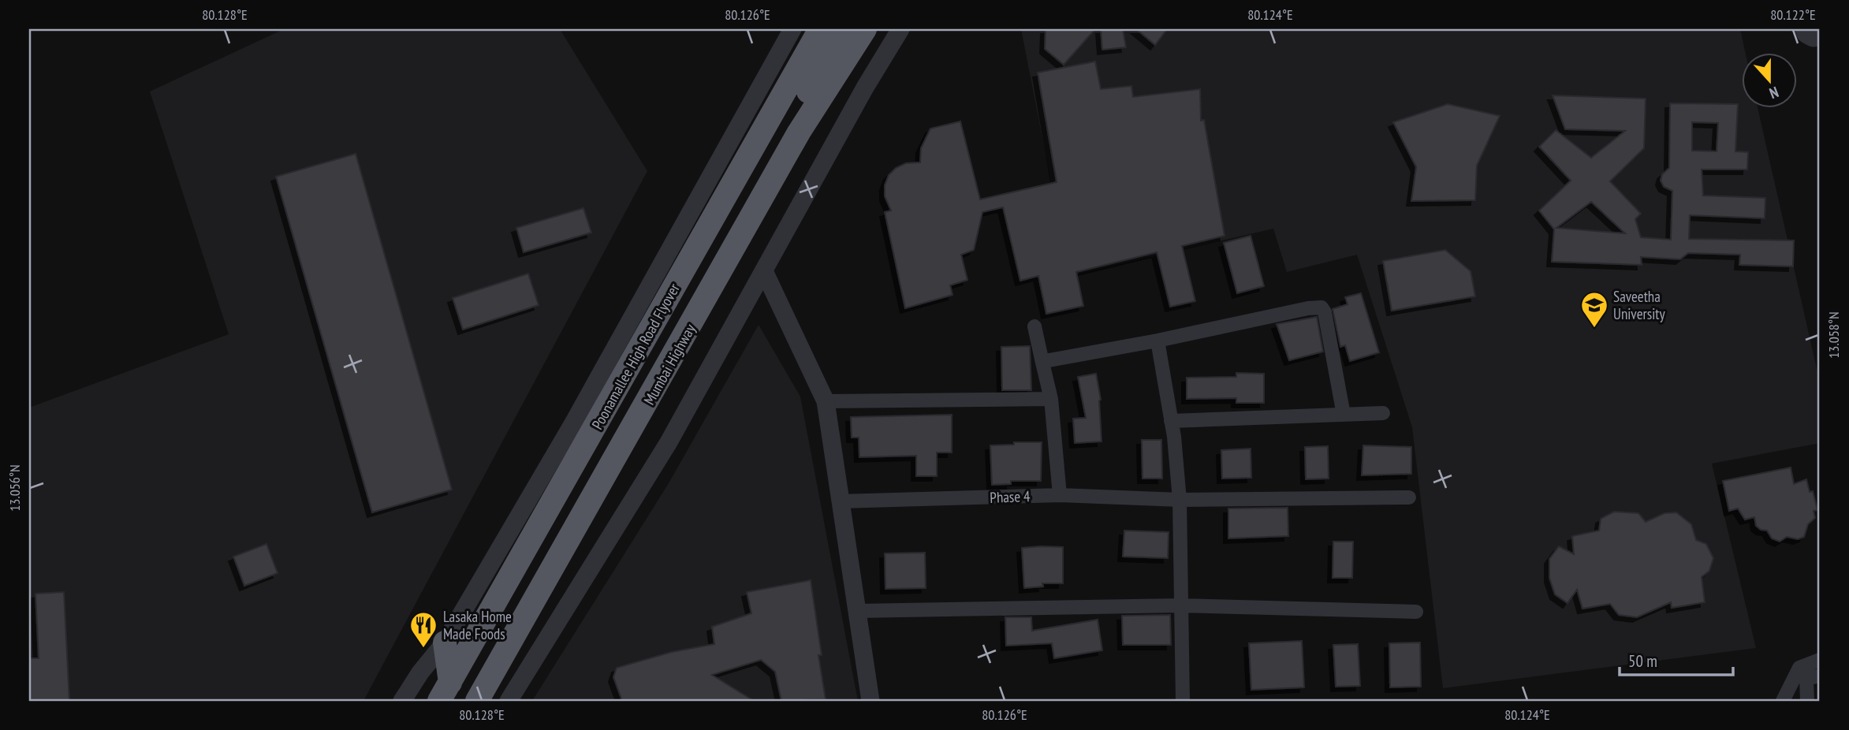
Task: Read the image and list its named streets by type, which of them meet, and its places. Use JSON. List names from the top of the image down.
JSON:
{
  "streets": {
    "highway": ["Poonamallee High Road Flyover", "Mumbai Highway"],
    "street": ["Phase 4"]
  },
  "places": {
    "school or university": ["Saveetha University"],
    "restaurant": ["Lasaka Home Made Foods"]
  },
  "scale_bar": "50 m",
  "north": "bottom",
  "coordinates": [
    "80.128°E",
    "80.126°E",
    "80.124°E",
    "80.122°E",
    "13.058°N",
    "13.056°N"
  ]
}
